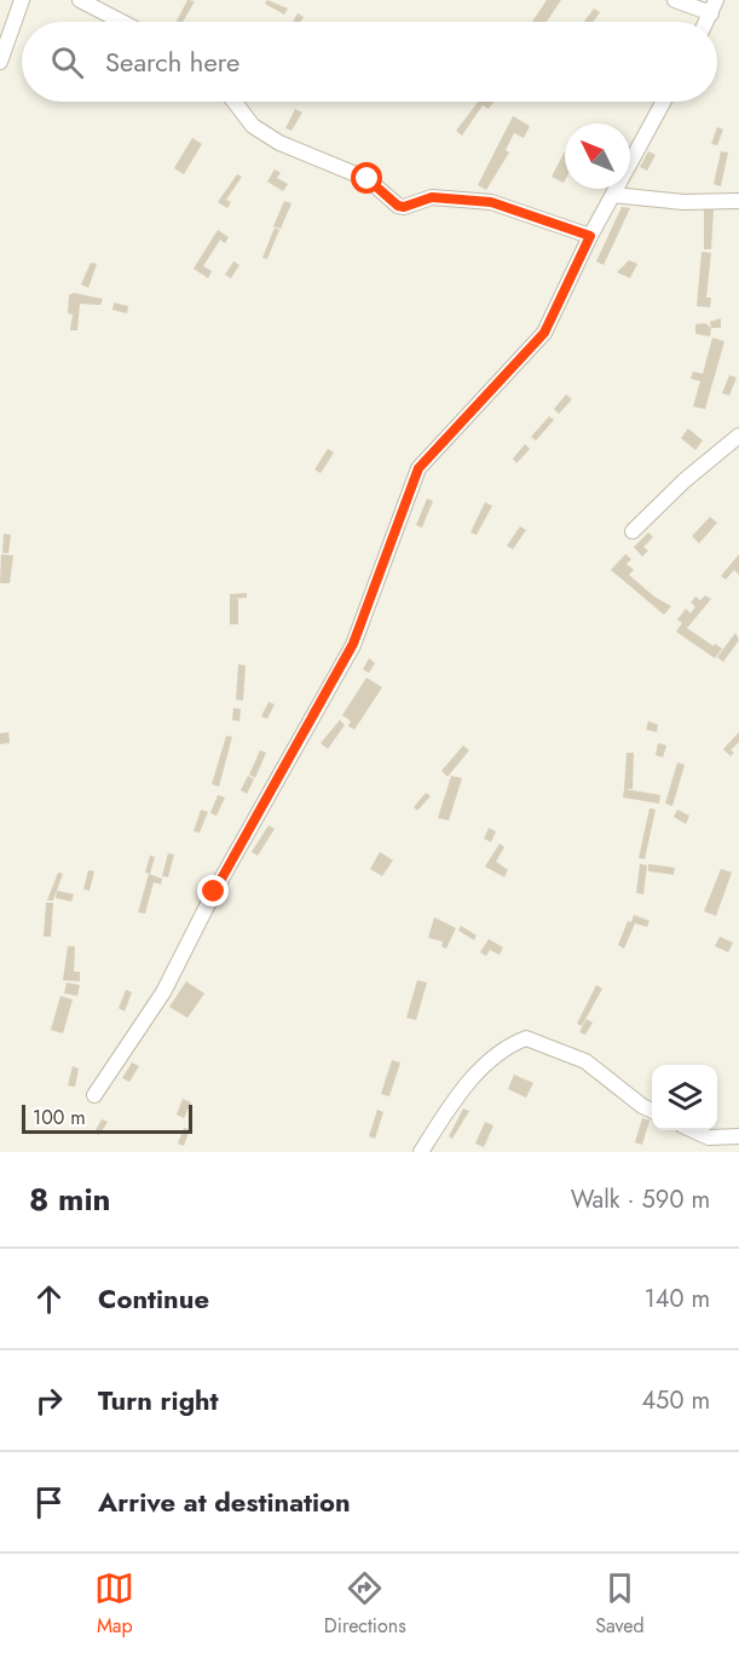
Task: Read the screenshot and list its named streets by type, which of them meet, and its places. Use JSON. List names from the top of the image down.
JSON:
{
  "scale_bar": "100 m",
  "north": "top left",
  "page": {
    "search": "Search here",
    "scale": "100 m",
    "heading": ["8 min", "Walk · 590 m"],
    "list": [
      ["Continue", "140 m"],
      ["Turn right", "450 m"],
      "Arrive at destination"
    ],
    "nav": ["Map", "Directions", "Saved"]
  }
}
